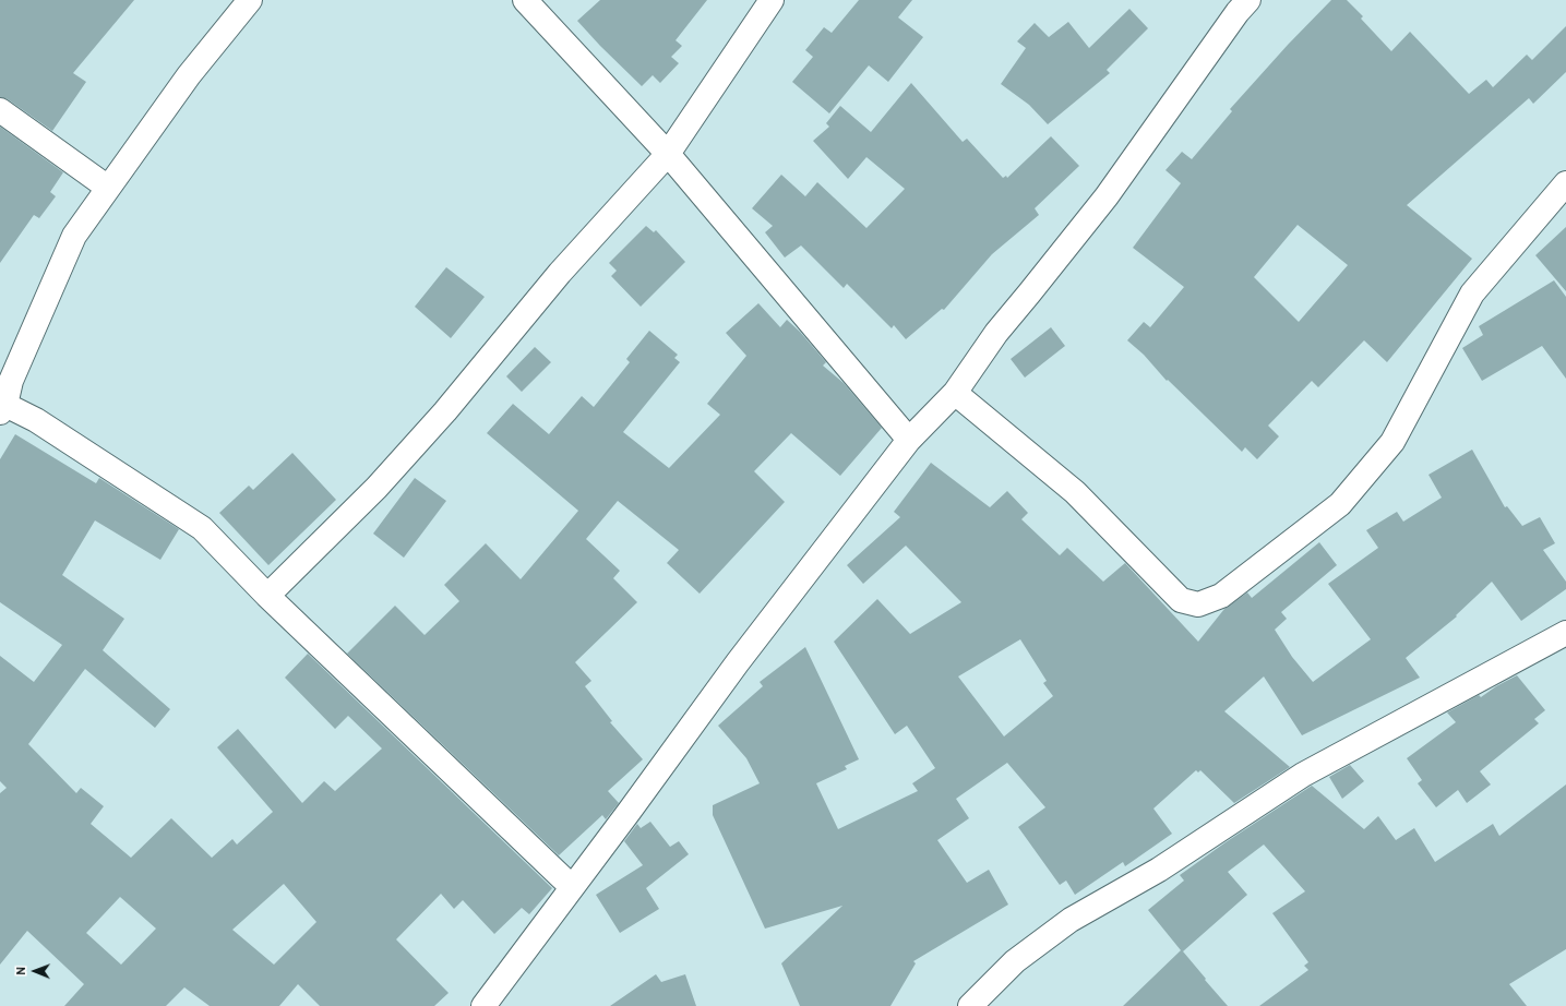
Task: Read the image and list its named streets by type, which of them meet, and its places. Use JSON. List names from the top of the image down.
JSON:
{
  "north": "left"
}
